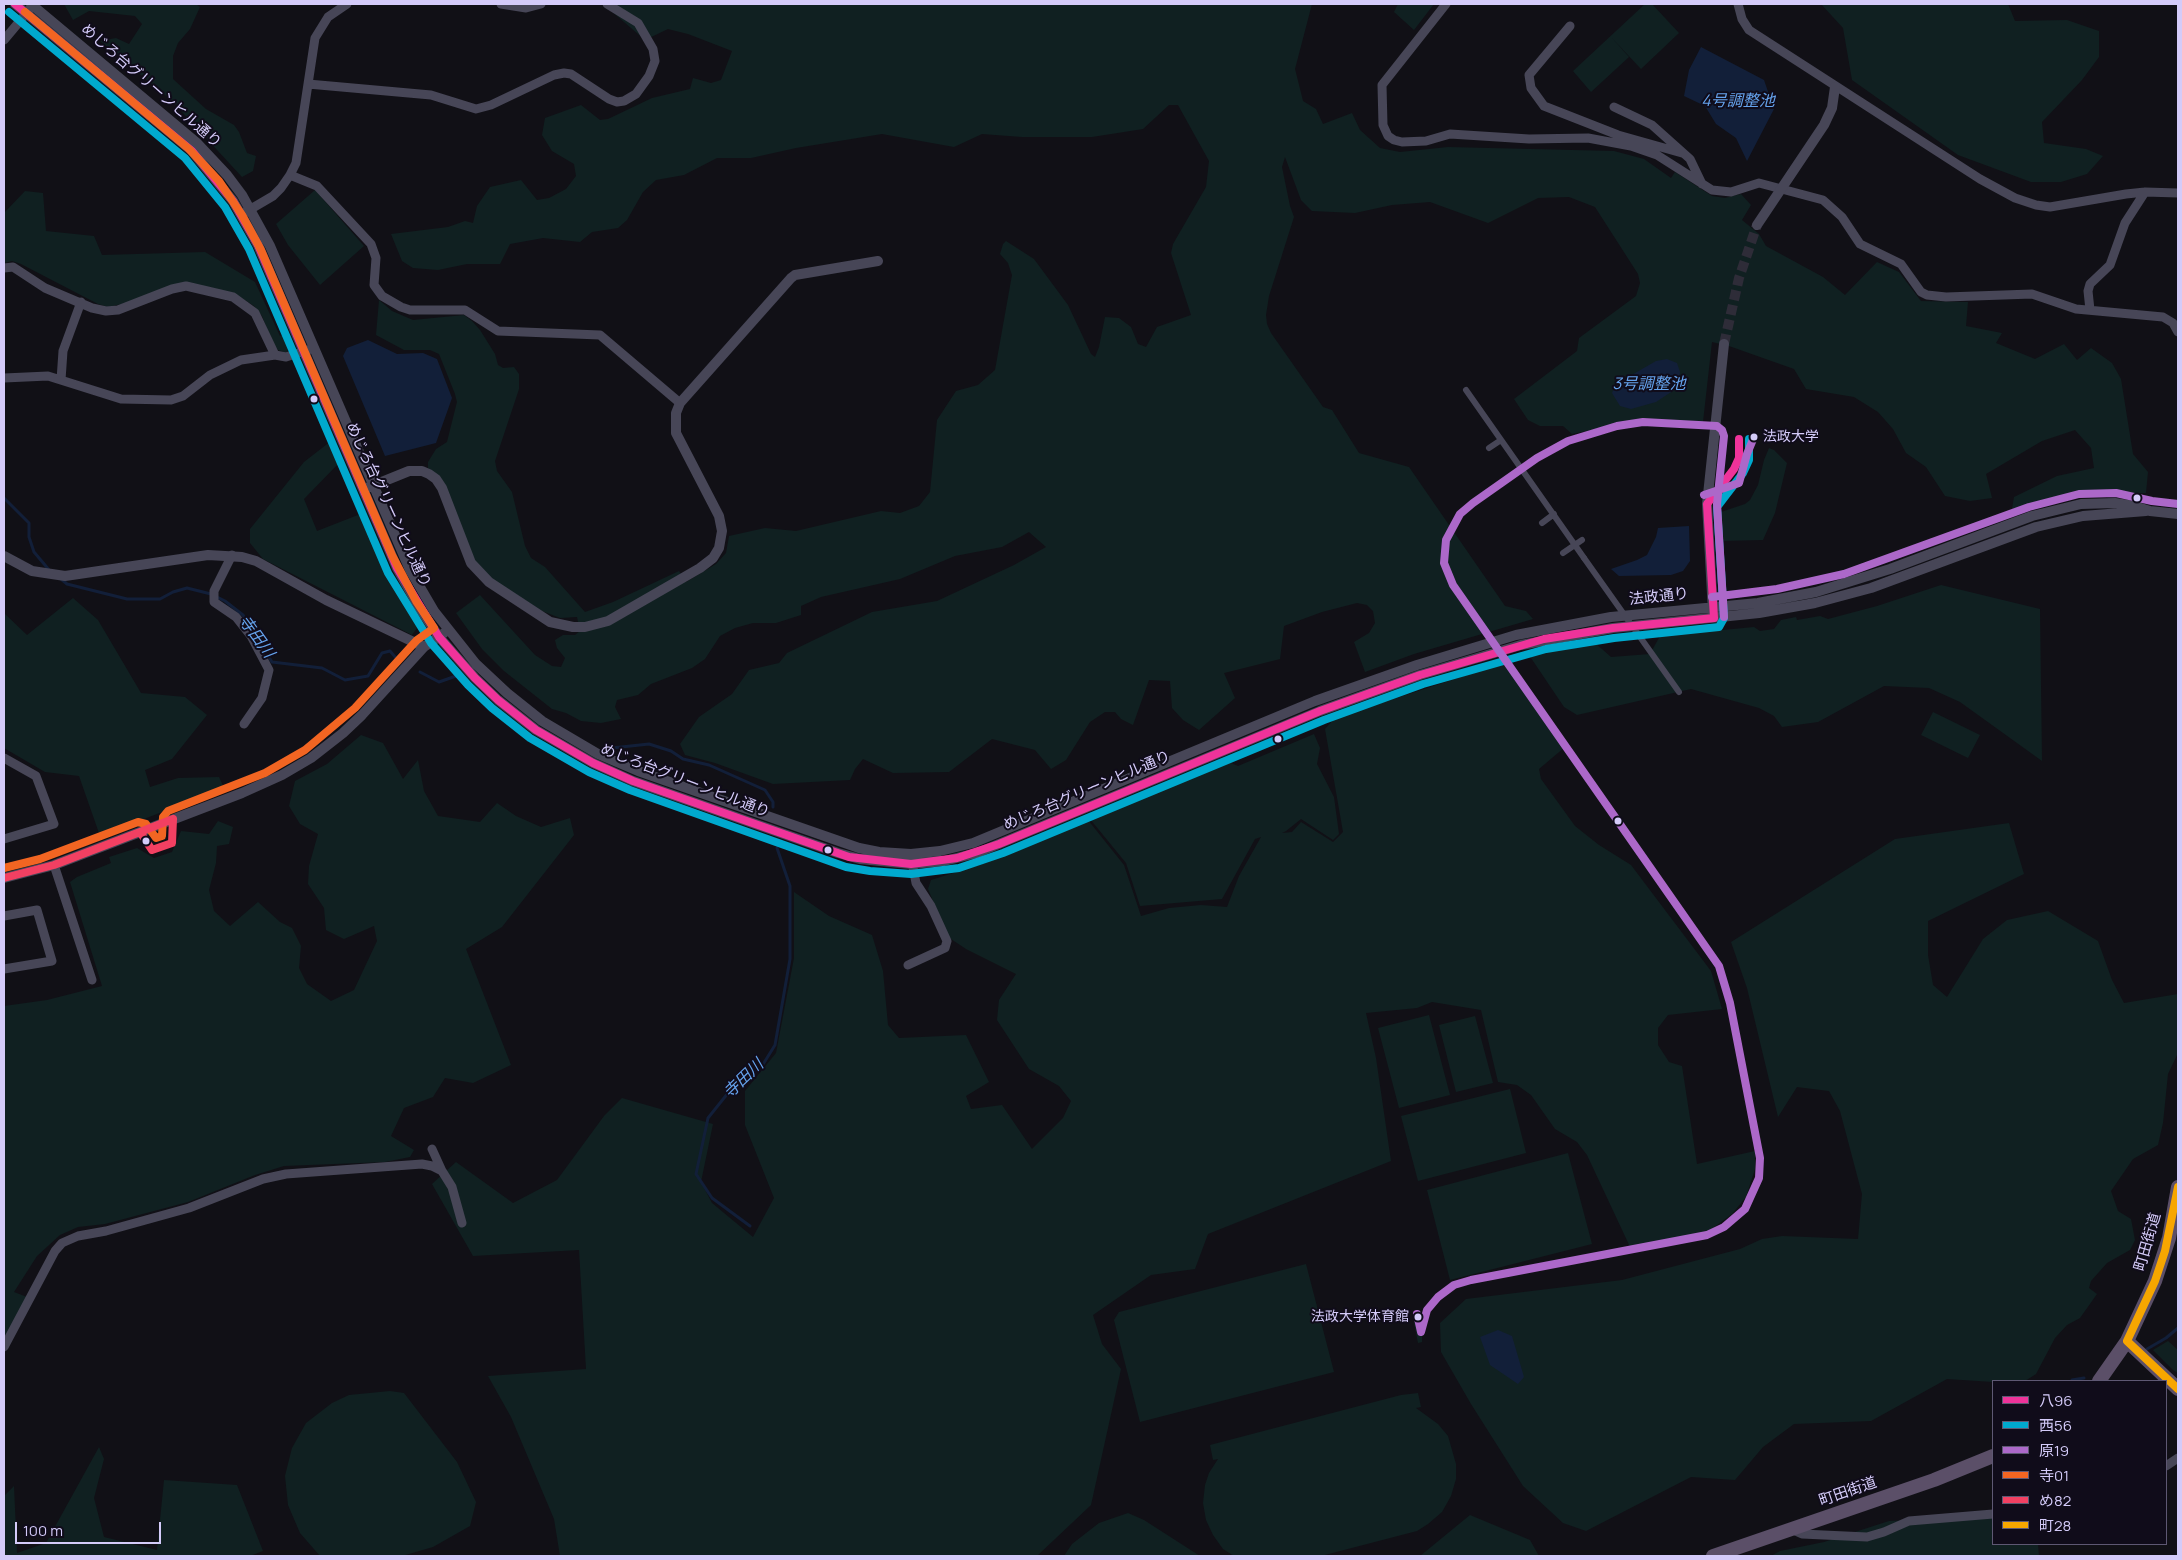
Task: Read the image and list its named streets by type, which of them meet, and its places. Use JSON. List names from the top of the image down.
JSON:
{
  "streets": {
    "main road": ["町田街道"],
    "street": ["めじろ台グリーンヒル通り", "法政通り"]
  },
  "crossings": [
    ["めじろ台グリーンヒル通り", "法政通り"]
  ],
  "water": ["4号調整池", "3号調整池", "寺田川"],
  "places": ["法政大学", "法政大学体育館"],
  "lines": [
    "transit line 八96",
    "transit line 西56",
    "transit line 寺01",
    "transit line 原19",
    "transit line め82",
    "transit line 町28"
  ],
  "legend": [
    "八96",
    "西56",
    "原19",
    "寺01",
    "め82",
    "町28"
  ],
  "scale_bar": "100 m"
}
